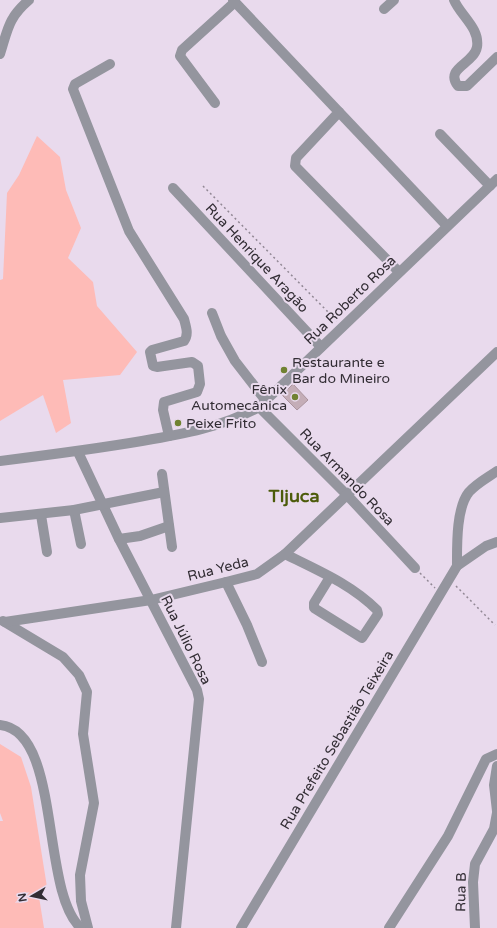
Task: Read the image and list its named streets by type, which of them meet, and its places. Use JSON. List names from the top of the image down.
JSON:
{
  "streets": {
    "street": [
      "Rua Henrique Aragão",
      "Rua Roberto Rosa",
      "Rua Armando Rosa",
      "Rua Yeda",
      "Rua Júlio Rosa",
      "Rua Prefeito Sebastião Teixeira",
      "Rua B"
    ]
  },
  "crossings": [
    ["Rua Henrique Aragão", "Rua Roberto Rosa"],
    ["Rua Roberto Rosa", "Rua Armando Rosa"],
    ["Rua Roberto Rosa", "Rua Júlio Rosa"],
    ["Rua Armando Rosa", "Rua Yeda"],
    ["Rua Yeda", "Rua Júlio Rosa"]
  ],
  "districts": ["TIjuca"],
  "places": ["Restaurante e Bar do Mineiro", "Fênix Automecânica", "Peixe Frito"],
  "north": "left"
}
